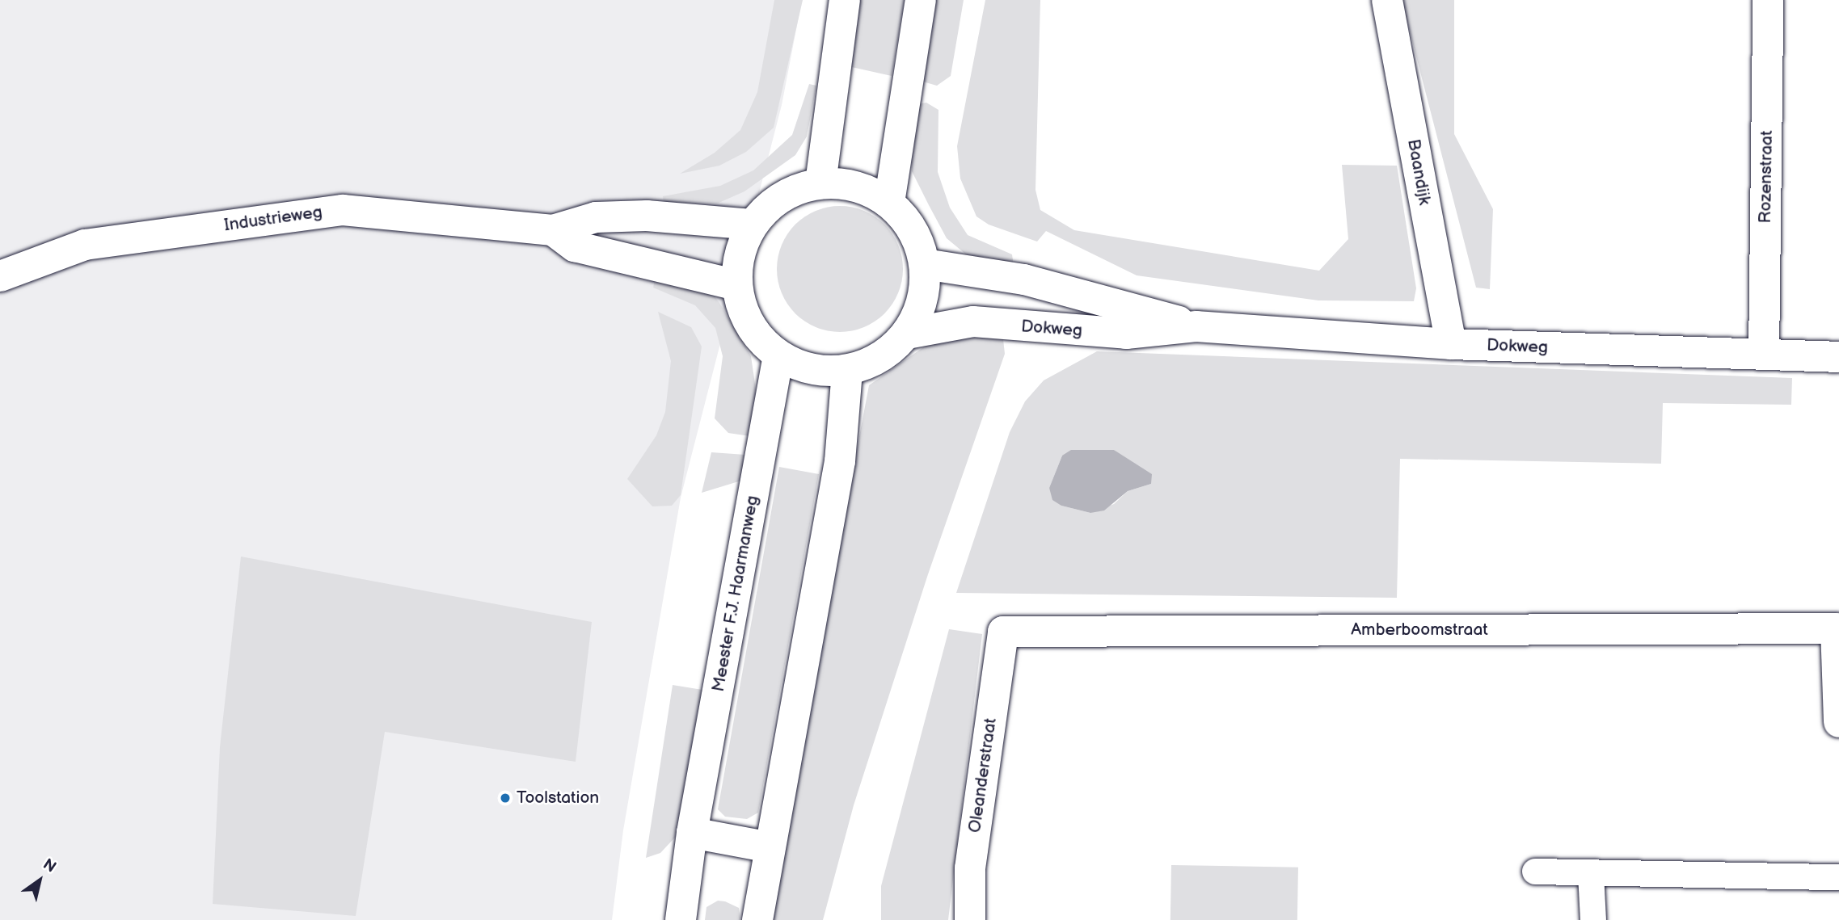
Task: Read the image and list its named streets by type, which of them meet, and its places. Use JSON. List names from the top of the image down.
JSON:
{
  "streets": {
    "street": [
      "Baandijk",
      "Rozenstraat",
      "Industrieweg",
      "Dokweg",
      "Meester F.J. Haarmanweg",
      "Amberboomstraat",
      "Oleanderstraat"
    ]
  },
  "crossings": [
    ["Baandijk", "Dokweg"],
    ["Rozenstraat", "Dokweg"],
    ["Industrieweg", "Dokweg"],
    ["Industrieweg", "Meester F.J. Haarmanweg"],
    ["Dokweg", "Meester F.J. Haarmanweg"],
    ["Amberboomstraat", "Oleanderstraat"]
  ],
  "places": ["Toolstation"],
  "north": "top right"
}
